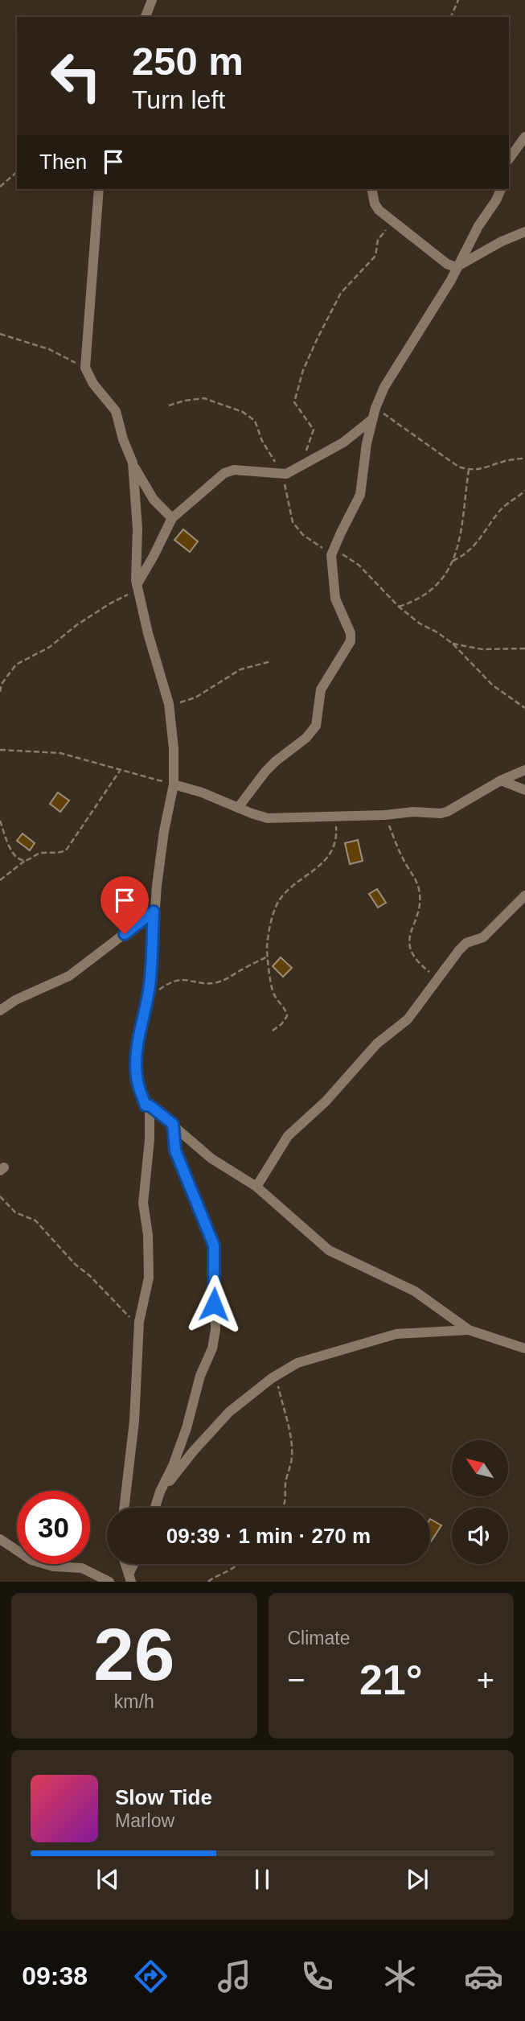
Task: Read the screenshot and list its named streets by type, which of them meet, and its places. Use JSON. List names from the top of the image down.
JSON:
{
  "north": "top left",
  "page": {
    "turn": ["250 m", "Turn left"],
    "then": "Then",
    "limit": "30",
    "trip": "09:39 · 1 min · 270 m",
    "tile": [
      ["26", "km/h"],
      "Climate"
    ],
    "heat": ["−", "21°", "+"],
    "song": ["Slow Tide", "Marlow"],
    "tabs": "09:38"
  }
}
